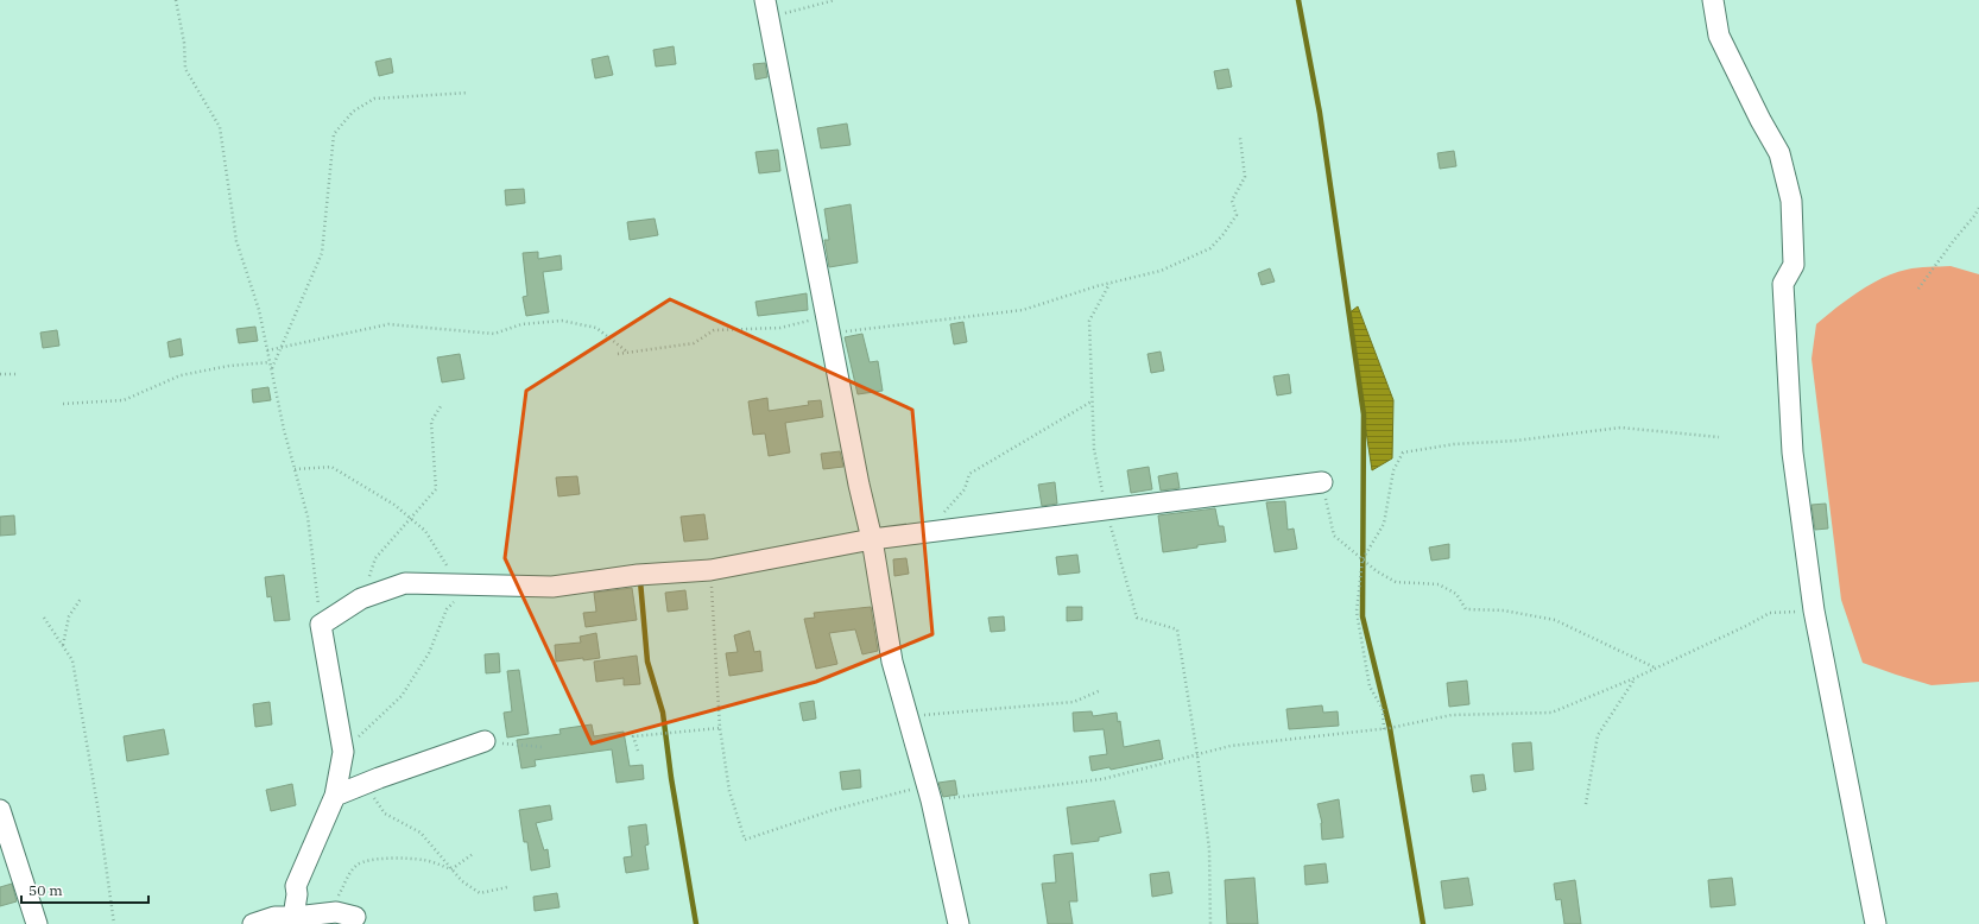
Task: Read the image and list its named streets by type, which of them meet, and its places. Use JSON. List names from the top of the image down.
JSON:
{
  "scale_bar": "50 m"
}
